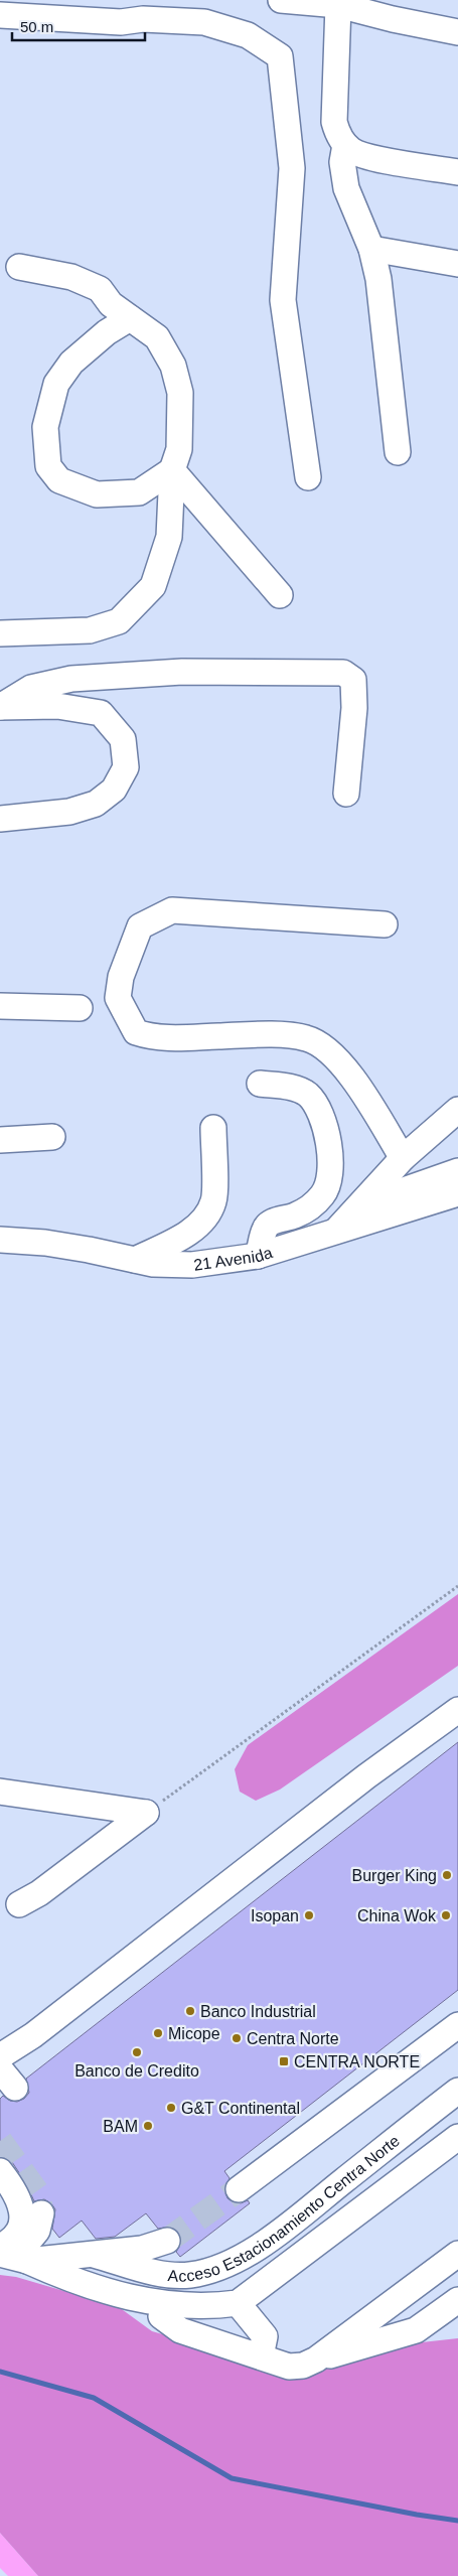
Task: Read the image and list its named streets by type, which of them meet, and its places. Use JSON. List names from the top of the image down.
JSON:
{
  "streets": {
    "street": ["21 Avenida", "Acceso Estacionamiento Centra Norte"]
  },
  "places": {
    "other": [
      "Burger King",
      "Isopan",
      "China Wok",
      "Banco Industrial",
      "Micope",
      "Centra Norte",
      "Banco de Credito",
      "G&T Continental",
      "BAM"
    ],
    "transit": ["CENTRA NORTE"]
  },
  "scale_bar": "50 m"
}
